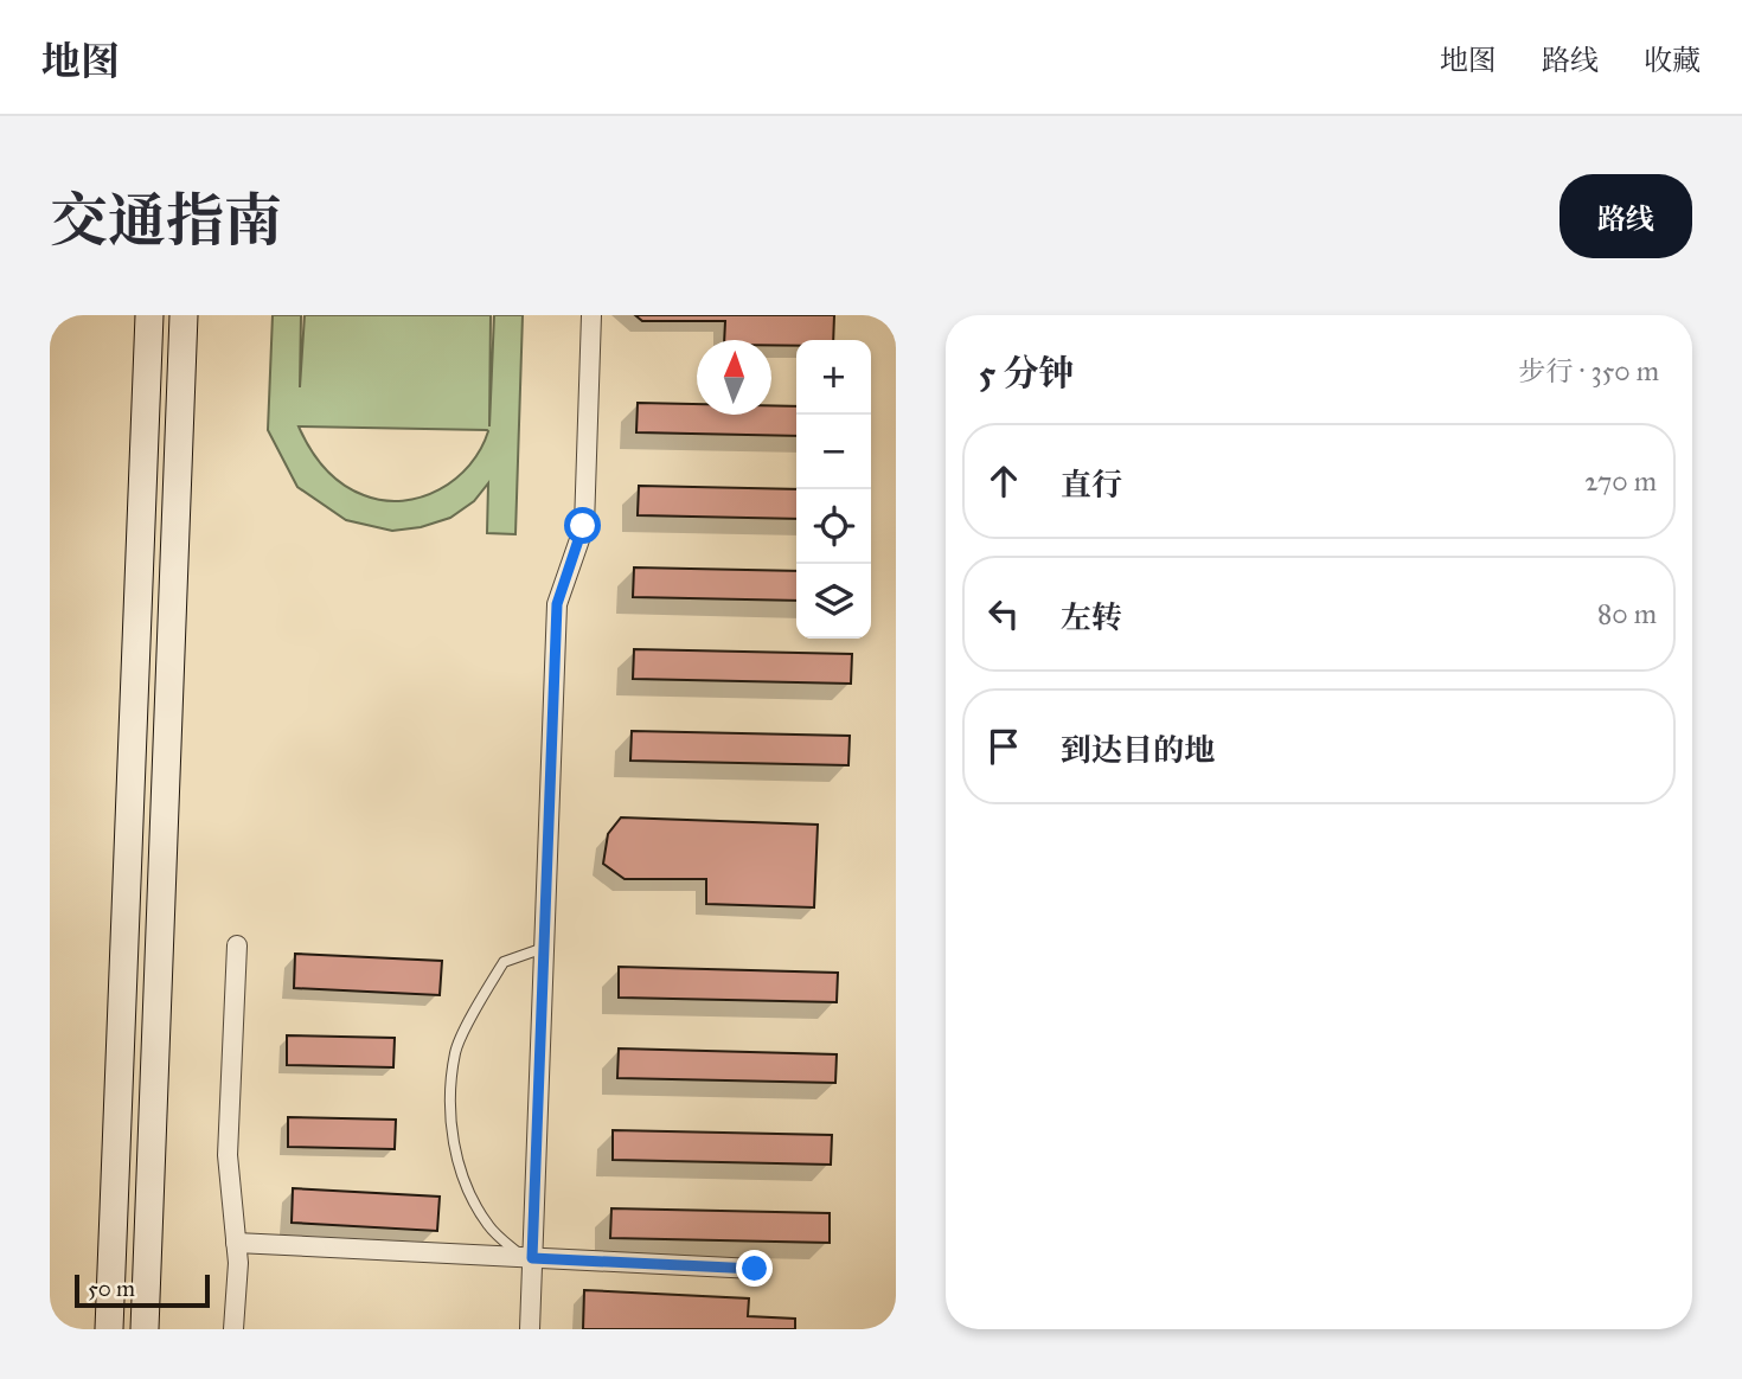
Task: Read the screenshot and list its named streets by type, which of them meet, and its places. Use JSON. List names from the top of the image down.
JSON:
{
  "scale_bar": "50 m",
  "north": "top",
  "page": {
    "header": "地图",
    "nav": ["地图", "路线", "收藏"],
    "title": "交通指南",
    "buttons": "路线",
    "heading": ["5 分钟", "步行 · 350 m"],
    "map_buttons": ["+", "−"],
    "list": [
      ["直行", "270 m"],
      ["左转", "80 m"],
      "到达目的地"
    ],
    "scale": "50 m"
  }
}
